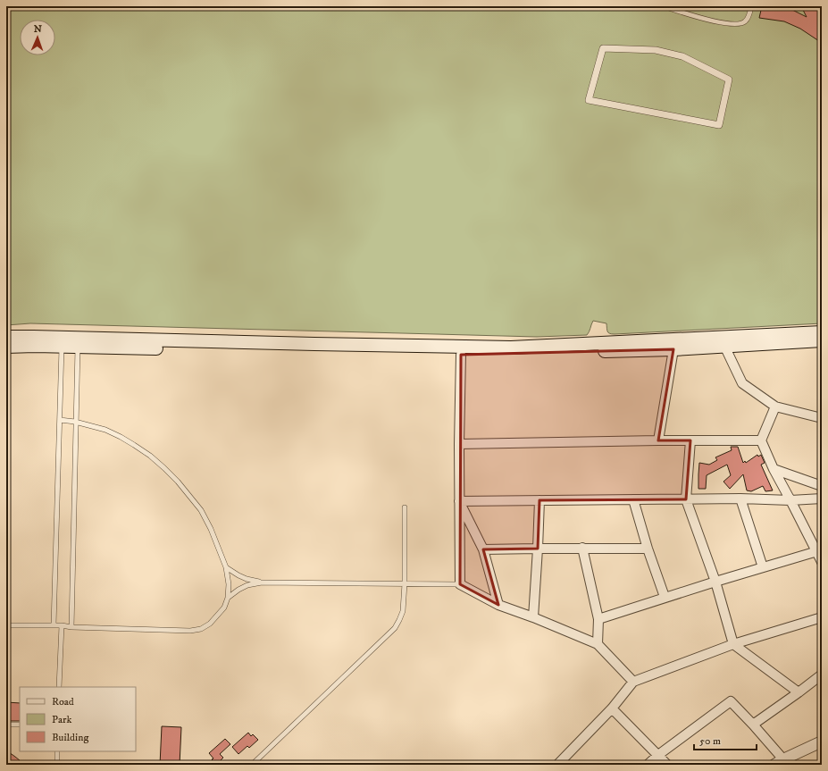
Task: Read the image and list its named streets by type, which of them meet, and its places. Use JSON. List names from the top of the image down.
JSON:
{
  "legend": ["Road", "Park", "Building"],
  "scale_bar": "50 m",
  "north": "top"
}
